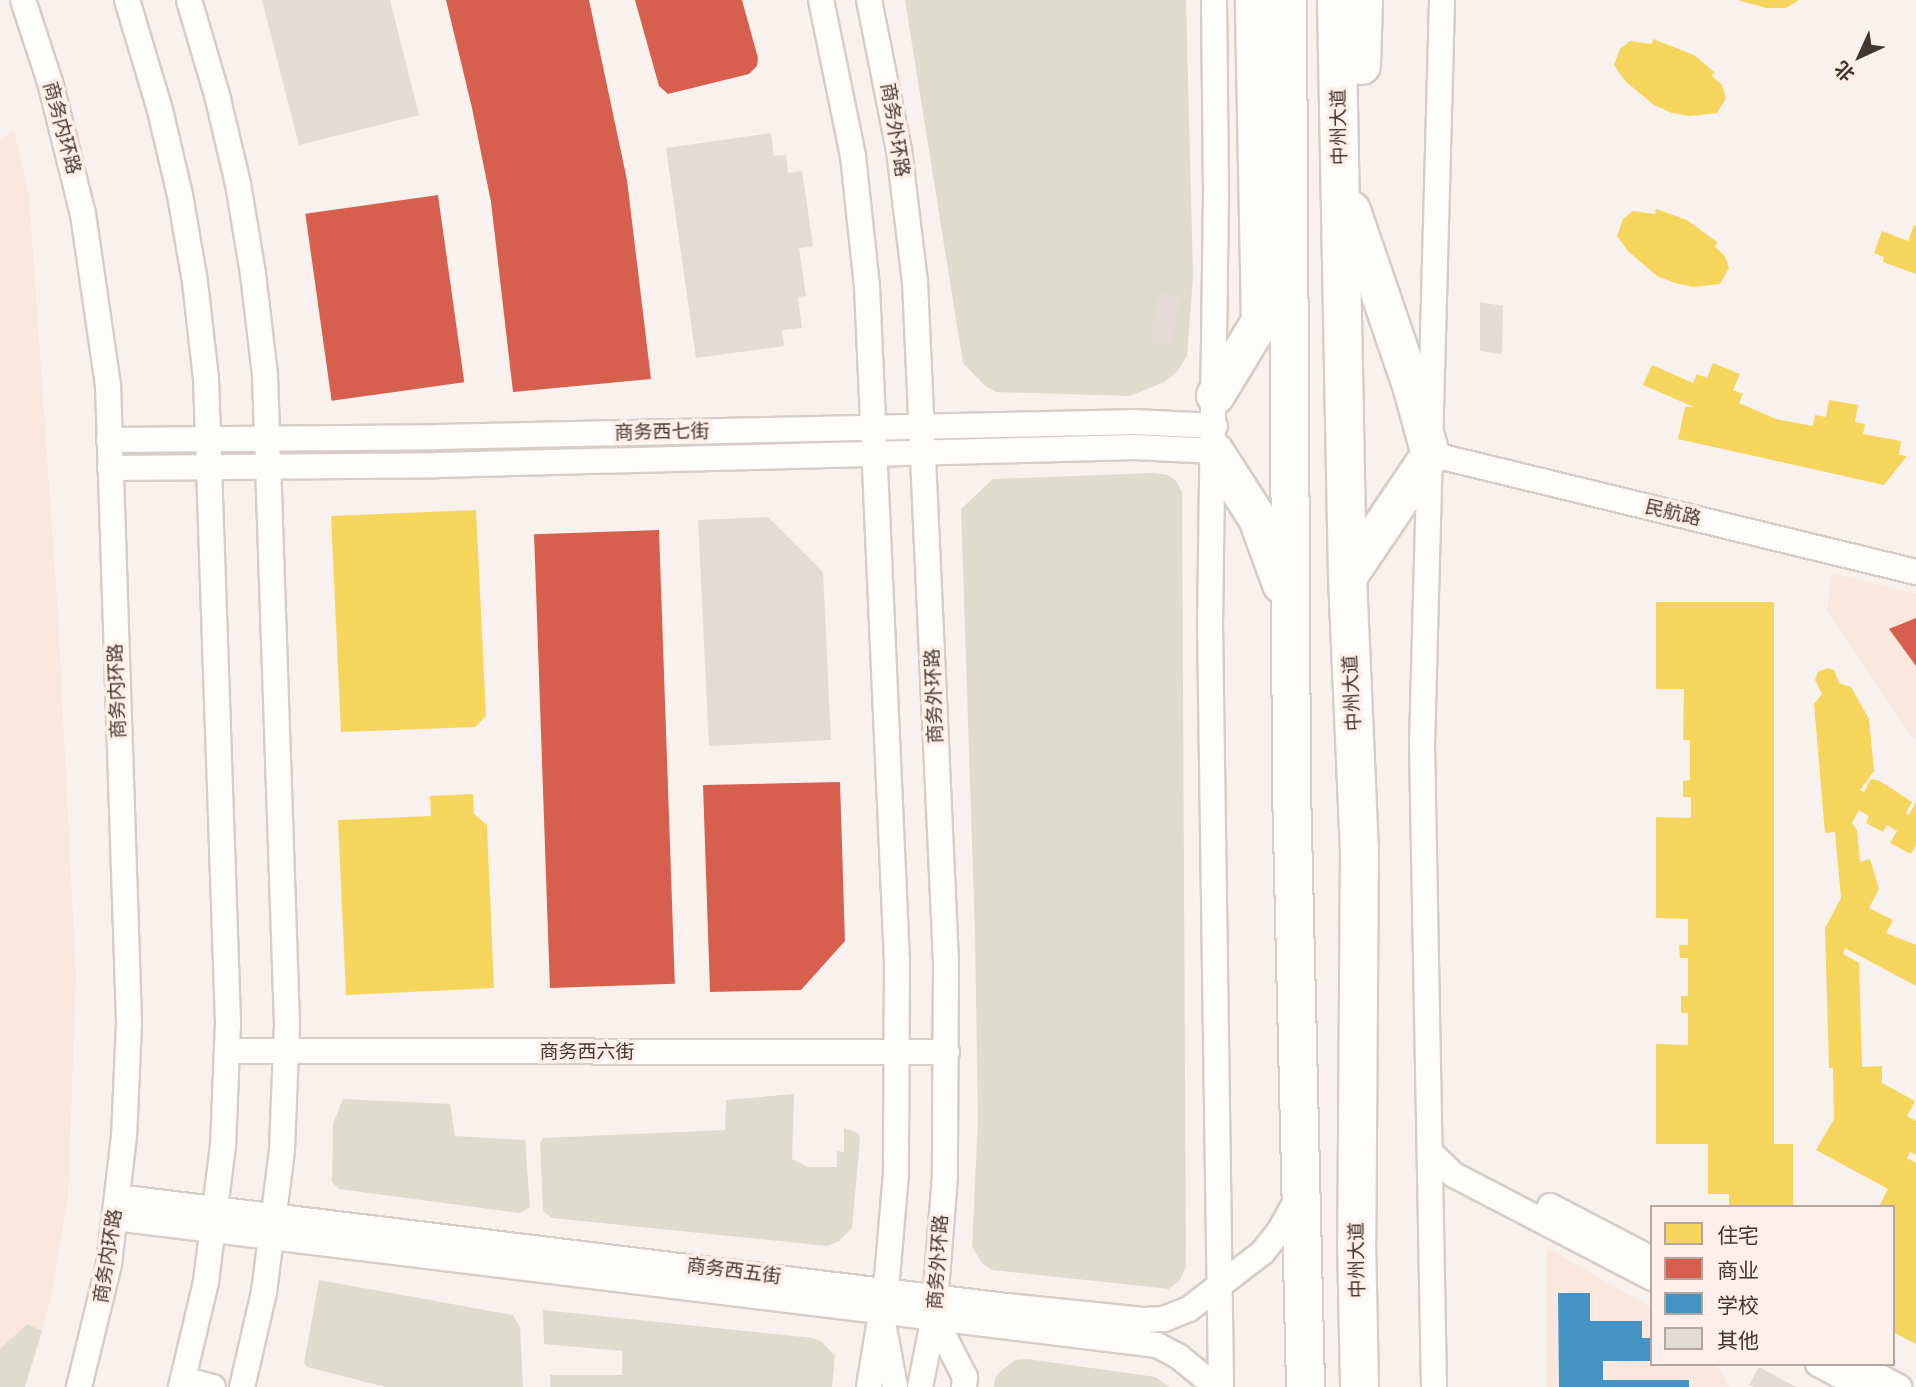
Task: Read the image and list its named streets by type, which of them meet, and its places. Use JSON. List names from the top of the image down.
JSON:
{
  "streets": {
    "highway": ["中州大道"],
    "street": [
      "商务内环路",
      "商务外环路",
      "商务西七街",
      "民航路",
      "商务西六街",
      "商务西五街"
    ]
  },
  "crossings": [
    ["商务内环路", "商务西七街"],
    ["商务内环路", "商务西五街"],
    ["商务外环路", "商务西七街"],
    ["商务外环路", "商务西六街"],
    ["商务外环路", "商务西五街"]
  ],
  "legend": [
    "住宅",
    "商业",
    "学校",
    "其他"
  ],
  "north": "bottom left"
}
